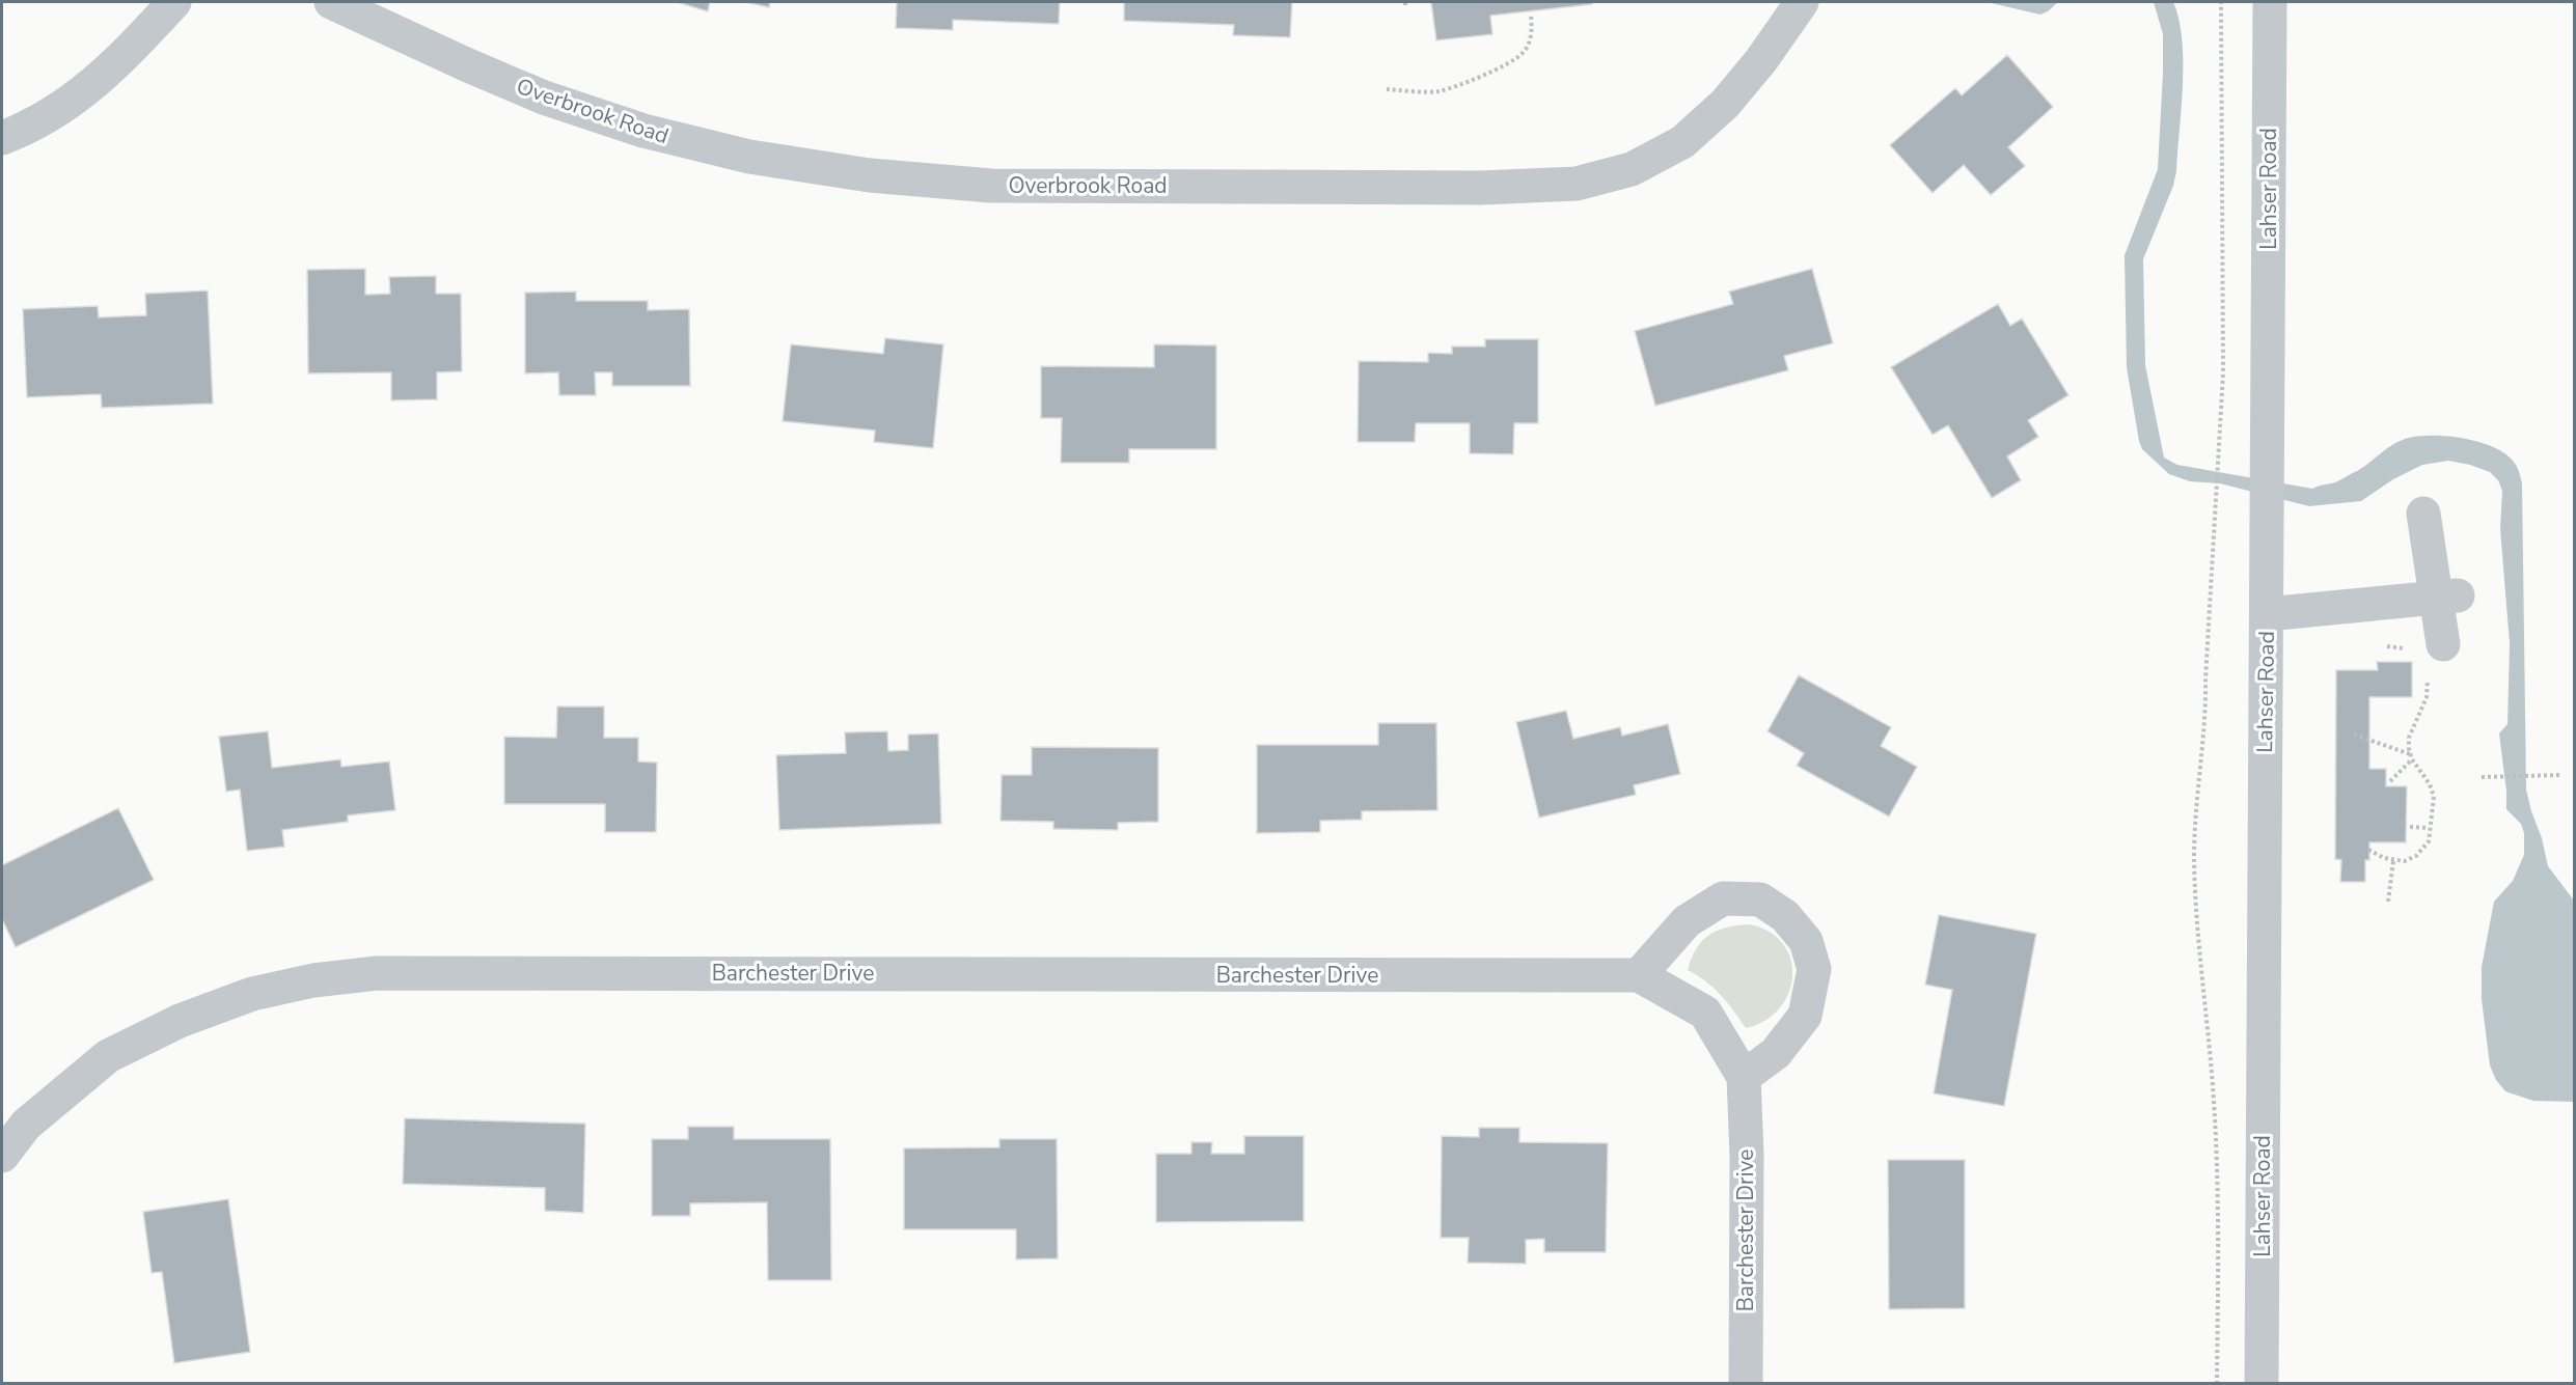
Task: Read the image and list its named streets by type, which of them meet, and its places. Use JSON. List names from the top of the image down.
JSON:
{
  "streets": {
    "street": ["Overbrook Road", "Lahser Road", "Barchester Drive"]
  }
}
